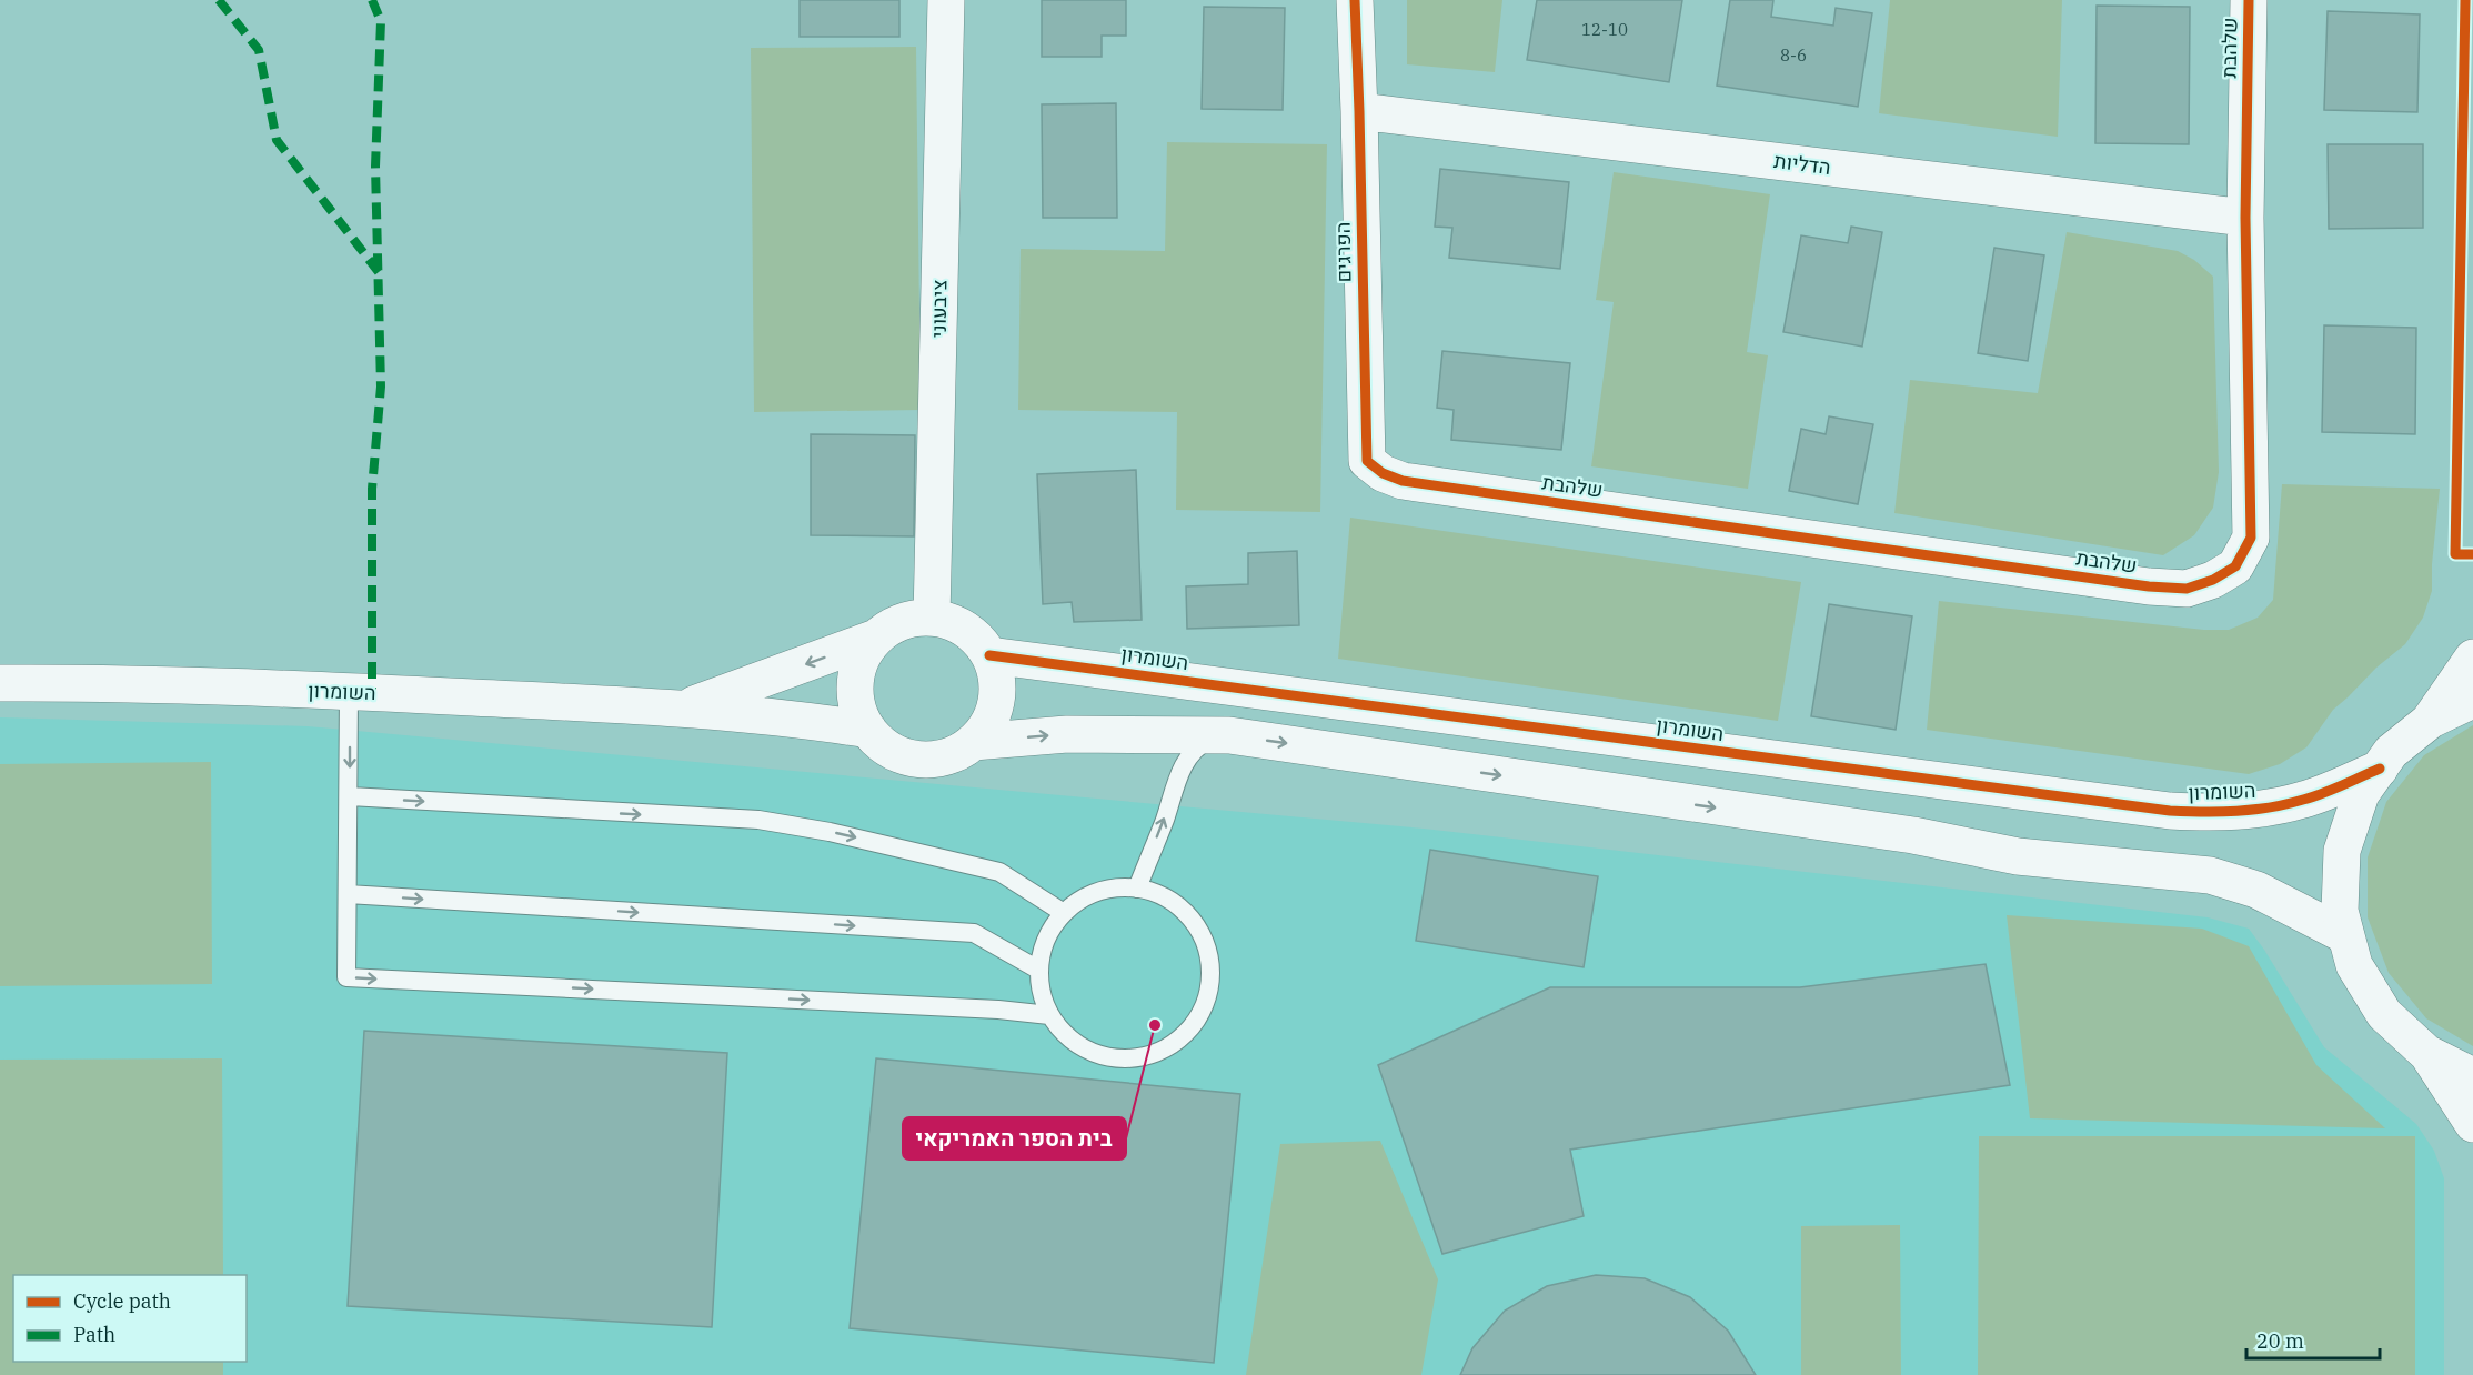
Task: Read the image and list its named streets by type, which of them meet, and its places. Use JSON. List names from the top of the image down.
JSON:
{
  "streets": {
    "street": [
      "שלהבת",
      "הדליות",
      "הפרגים",
      "ציבעוני",
      "השומרון"
    ]
  },
  "crossings": [
    ["שלהבת", "הדליות"],
    ["שלהבת", "הפרגים"],
    ["הדליות", "הפרגים"],
    ["ציבעוני", "השומרון"]
  ],
  "places": ["בית הספר האמריקאי"],
  "house_numbers": ["12-10", "8-6"],
  "legend": ["Cycle path", "Path"],
  "scale_bar": "20 m"
}
